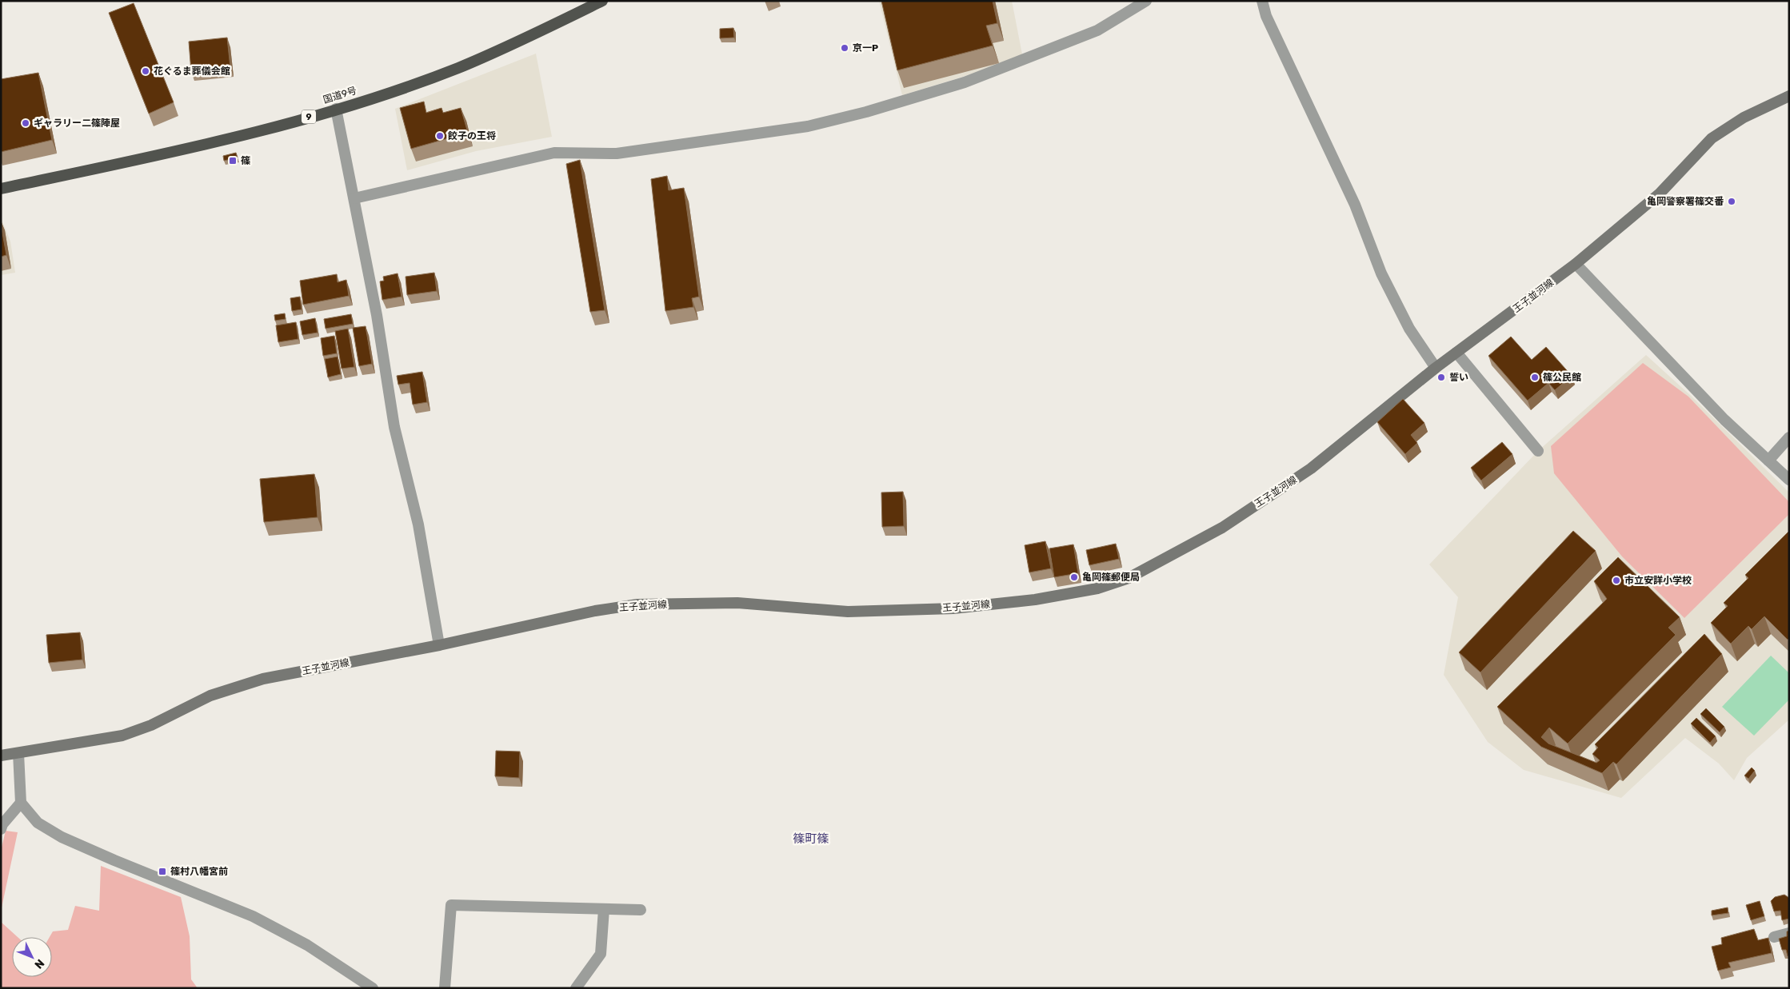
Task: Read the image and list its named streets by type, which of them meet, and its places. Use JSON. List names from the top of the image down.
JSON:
{
  "streets": {
    "highway": ["国道9号", "9"],
    "main road": ["王子並河線"]
  },
  "districts": ["篠町篠"],
  "places": {
    "other": [
      "京一P",
      "花ぐるま葬儀会館",
      "ギャラリー二篠陣屋",
      "餃子の王将",
      "亀岡警察署篠交番",
      "誓い",
      "篠公民館",
      "亀岡篠郵便局",
      "市立安詳小学校"
    ],
    "transit": ["篠", "篠村八幡宮前"]
  },
  "north": "bottom right"
}
